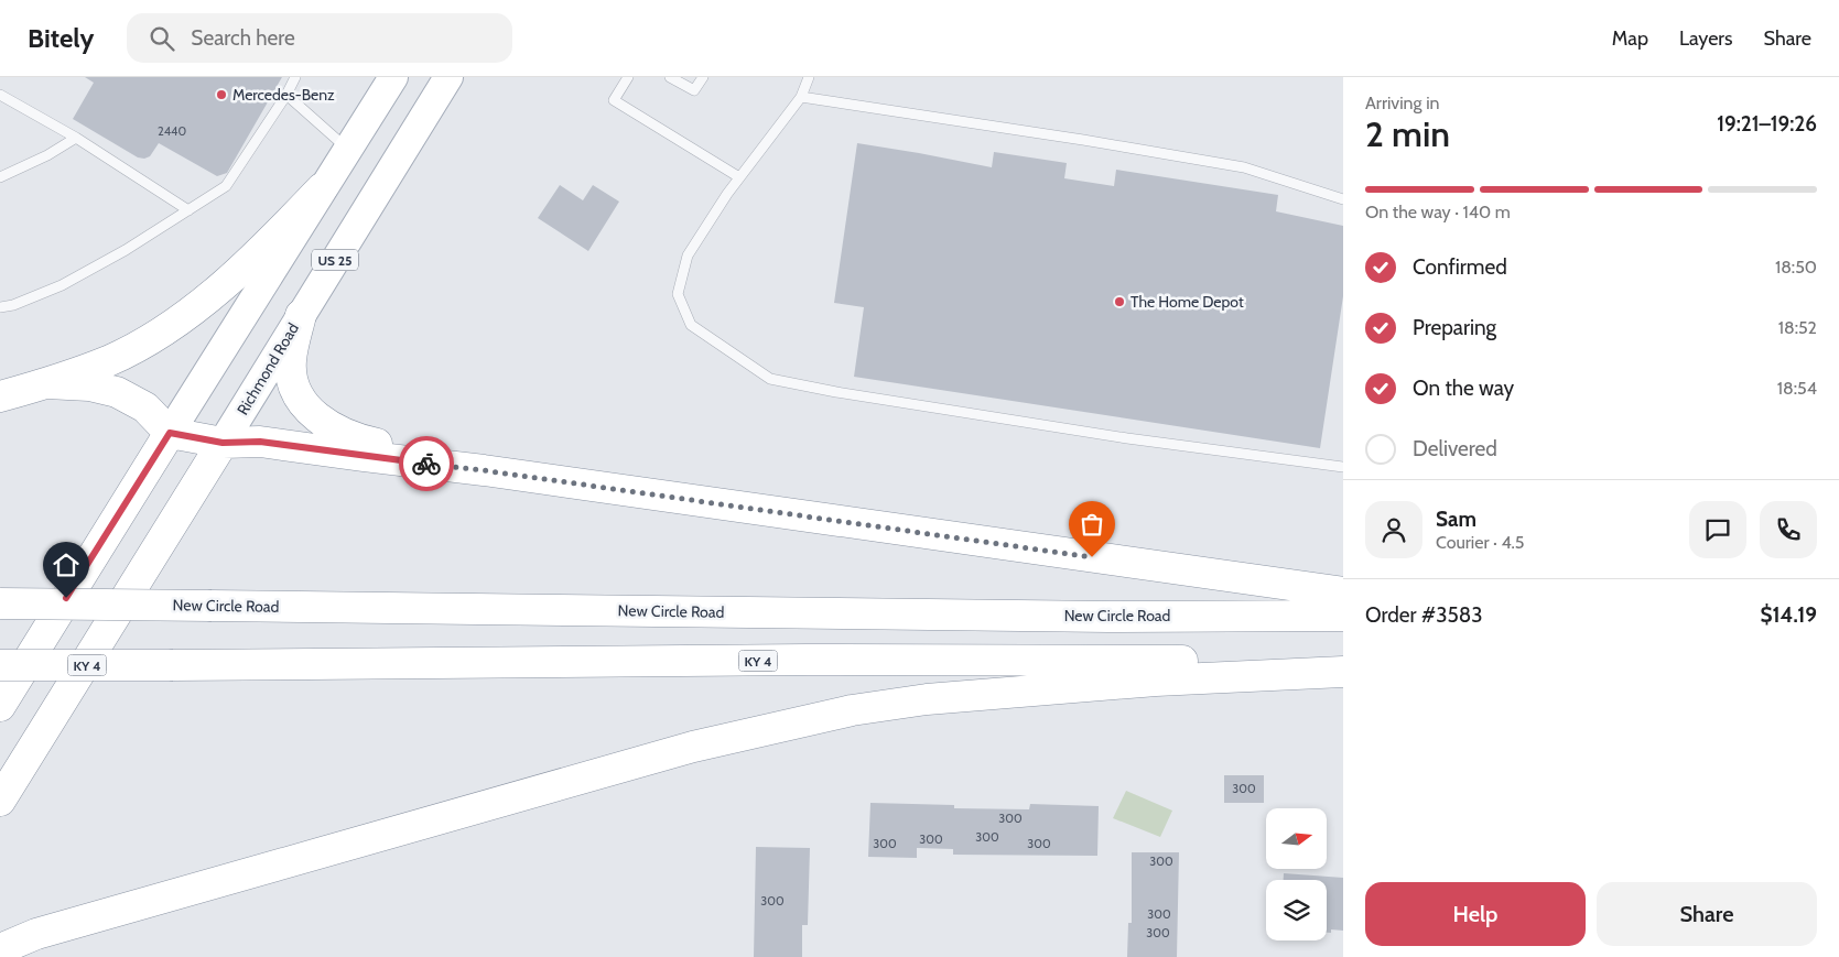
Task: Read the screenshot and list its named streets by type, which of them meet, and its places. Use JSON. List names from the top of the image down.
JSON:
{
  "streets": {
    "highway": [
      "US 25",
      "Richmond Road",
      "New Circle Road",
      "KY 4"
    ]
  },
  "places": ["Mercedes-Benz", "The Home Depot"],
  "house_numbers": [
    "2440",
    "300",
    "300",
    "300",
    "300",
    "300",
    "300",
    "300",
    "300",
    "300",
    "300"
  ],
  "north": "right",
  "page": {
    "header": "Bitely",
    "search": "Search here",
    "nav": ["Map", "Layers", "Share"],
    "heading": ["2 min", "Arriving in", "19:21–19:26"],
    "panel": [
      "Sam",
      "Courier · 4.5",
      "Order #3583",
      "$14.19"
    ],
    "bar": "On the way · 140 m",
    "list": [
      ["Confirmed", "18:50"],
      ["Preparing", "18:52"],
      ["On the way", "18:54"],
      "Delivered"
    ],
    "buttons": ["Help", "Share"]
  }
}
